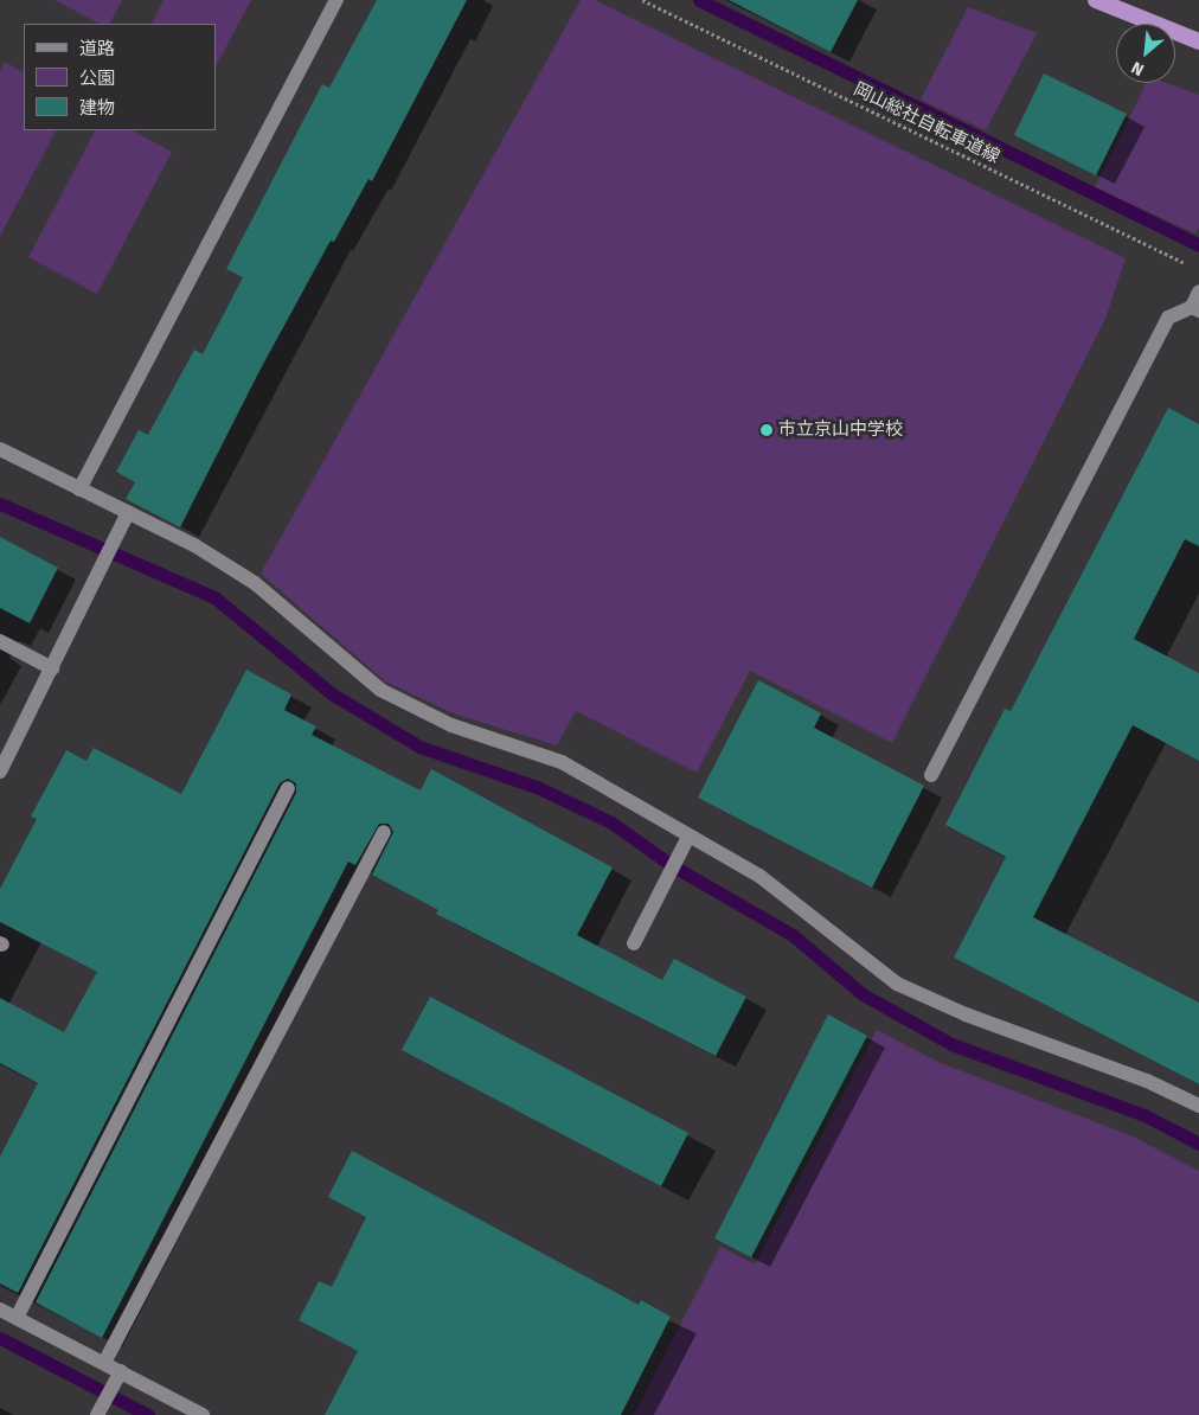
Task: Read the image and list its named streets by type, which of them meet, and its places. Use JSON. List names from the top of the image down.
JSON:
{
  "streets": {
    "path": ["岡山総社自転車道線"]
  },
  "places": ["市立京山中学校"],
  "legend": ["道路", "公園", "建物"],
  "north": "bottom left"
}
